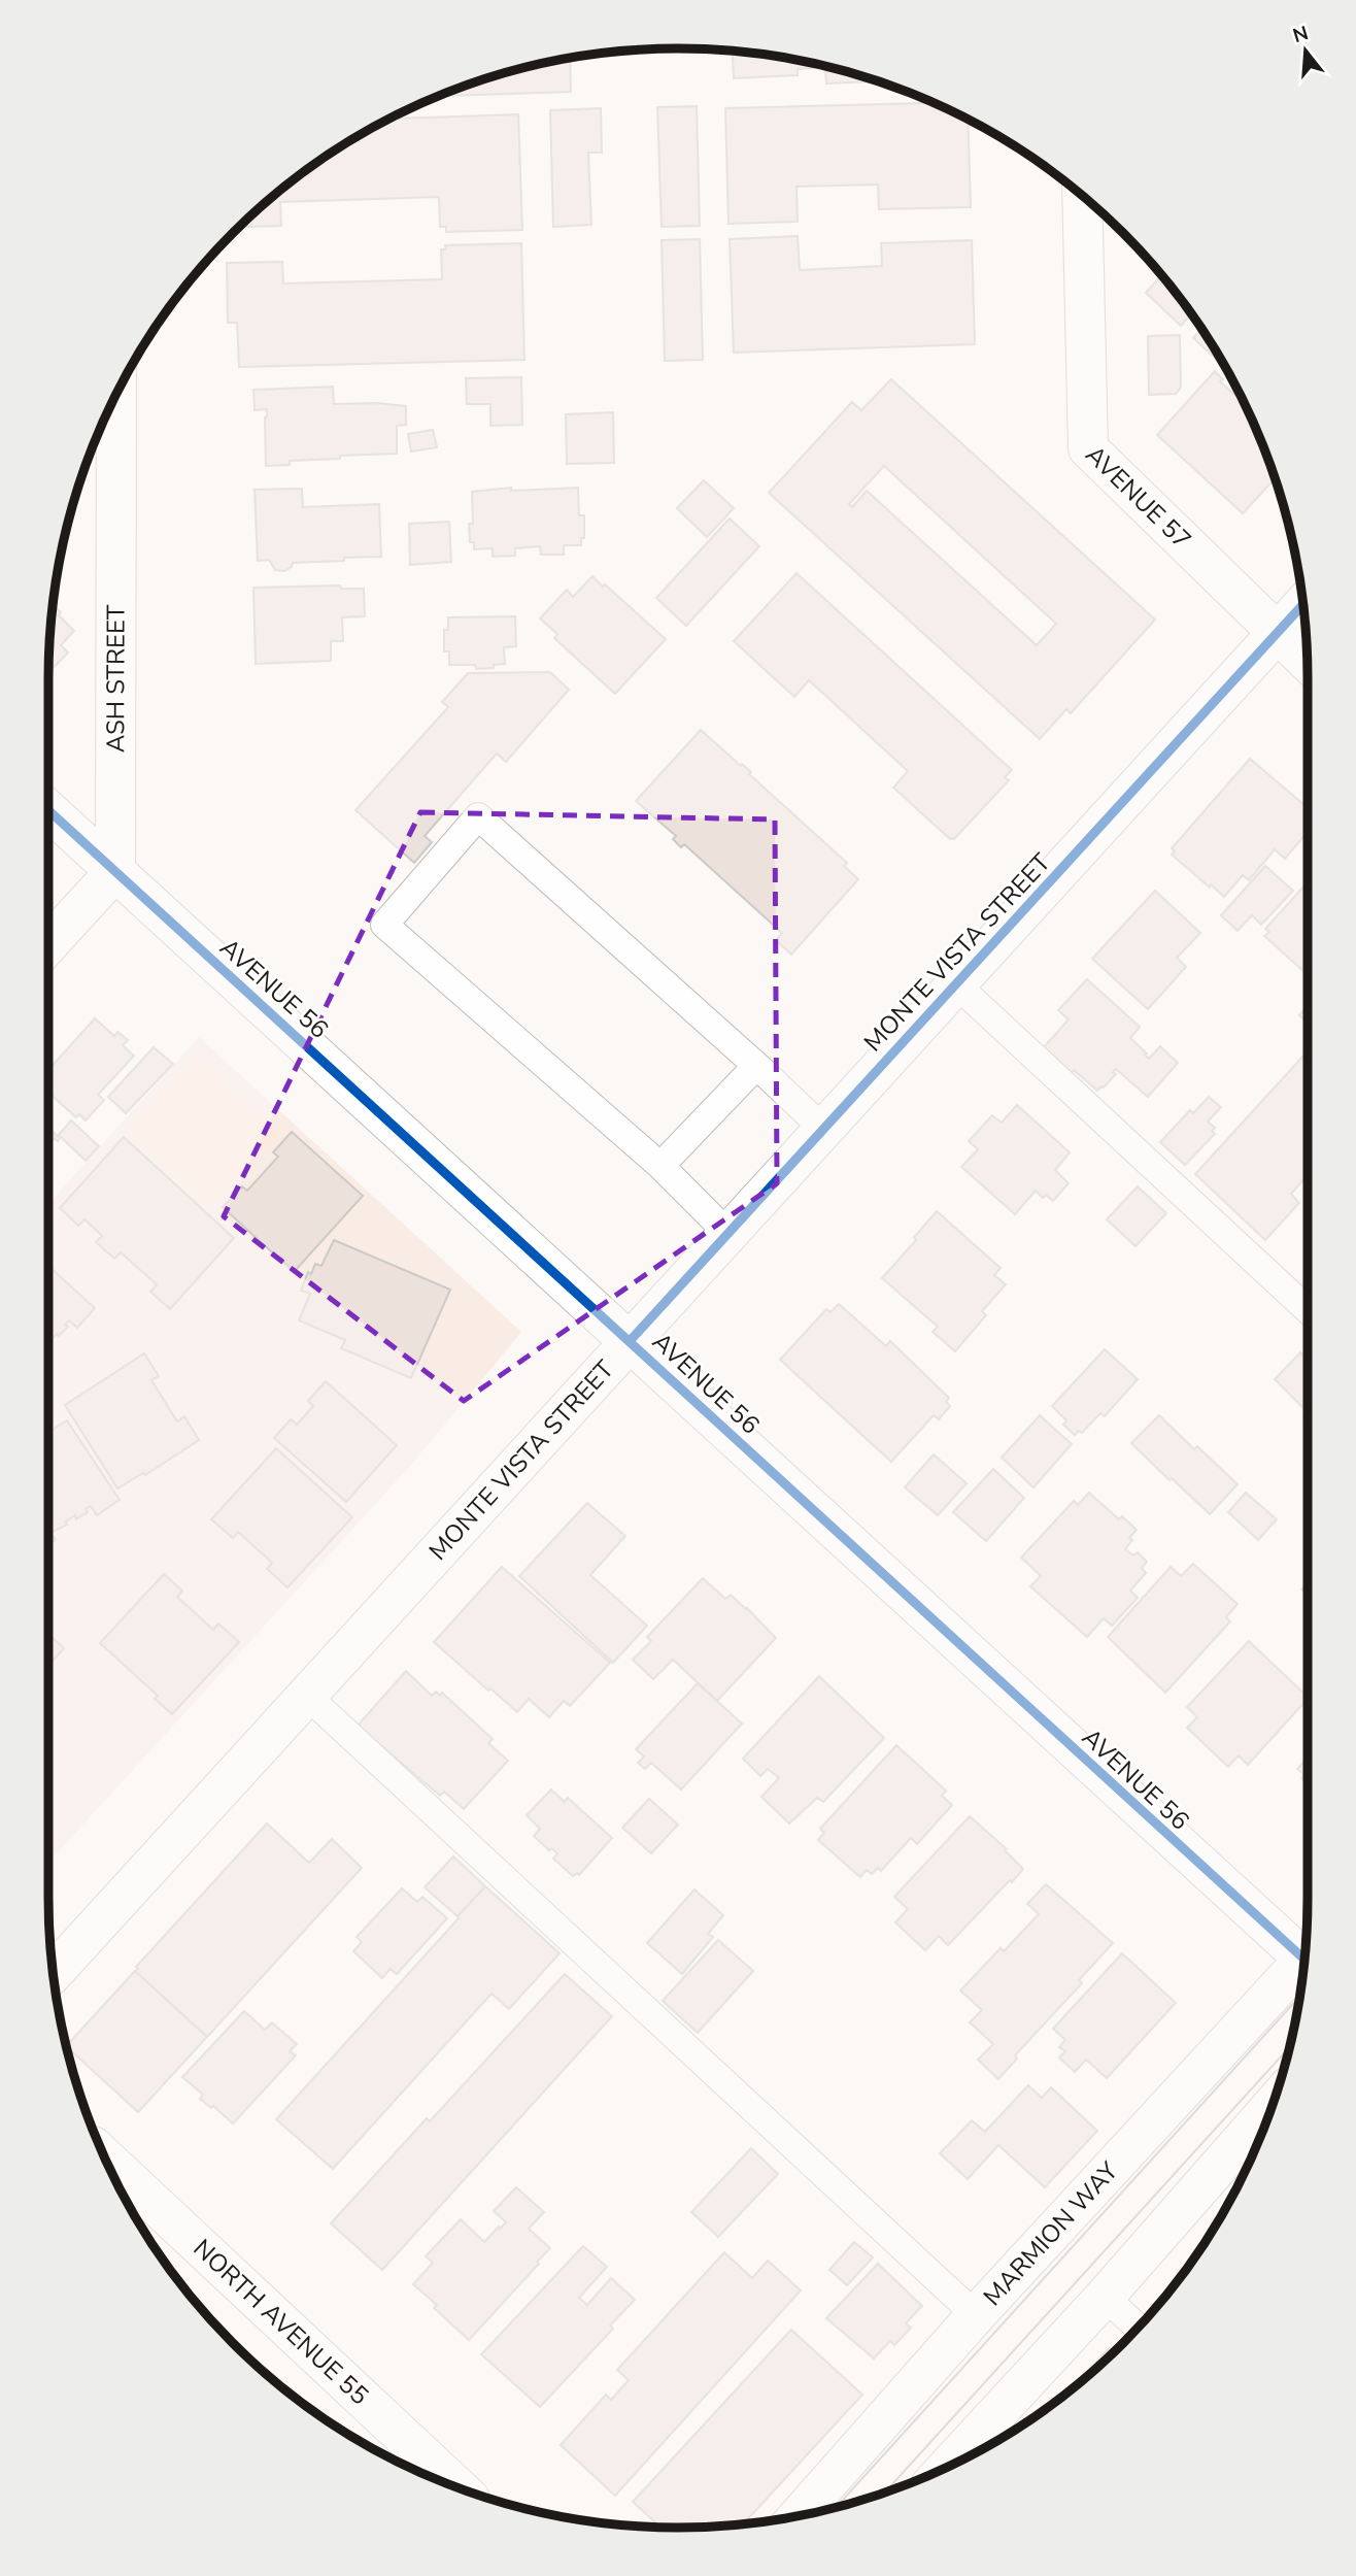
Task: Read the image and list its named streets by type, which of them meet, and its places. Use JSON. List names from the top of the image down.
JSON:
{
  "streets": {
    "street": [
      "AVENUE 57",
      "ASH STREET",
      "MONTE VISTA STREET",
      "AVENUE 56",
      "MARMION WAY",
      "NORTH AVENUE 55"
    ]
  },
  "crossings": [
    ["AVENUE 57", "MONTE VISTA STREET"],
    ["ASH STREET", "AVENUE 56"],
    ["MONTE VISTA STREET", "AVENUE 56"]
  ],
  "north": "top"
}
